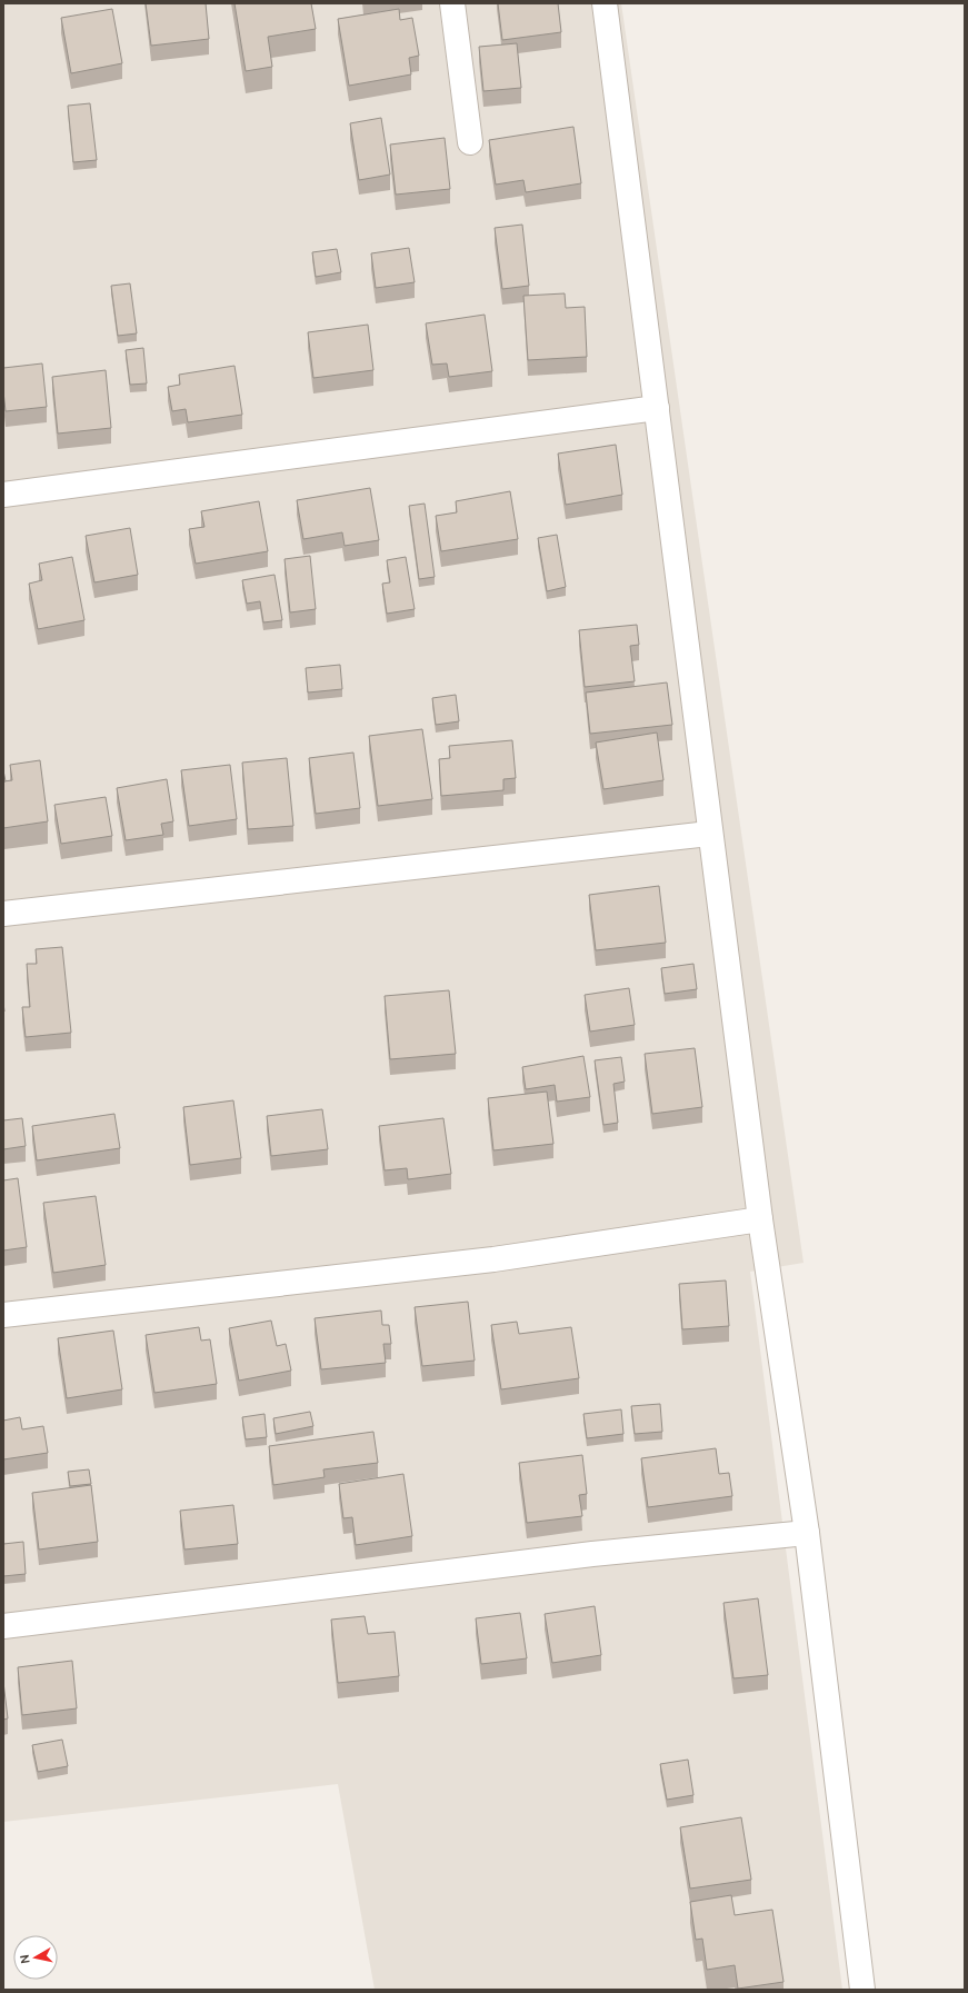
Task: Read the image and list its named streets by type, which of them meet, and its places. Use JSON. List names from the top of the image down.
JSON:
{
  "north": "left"
}
